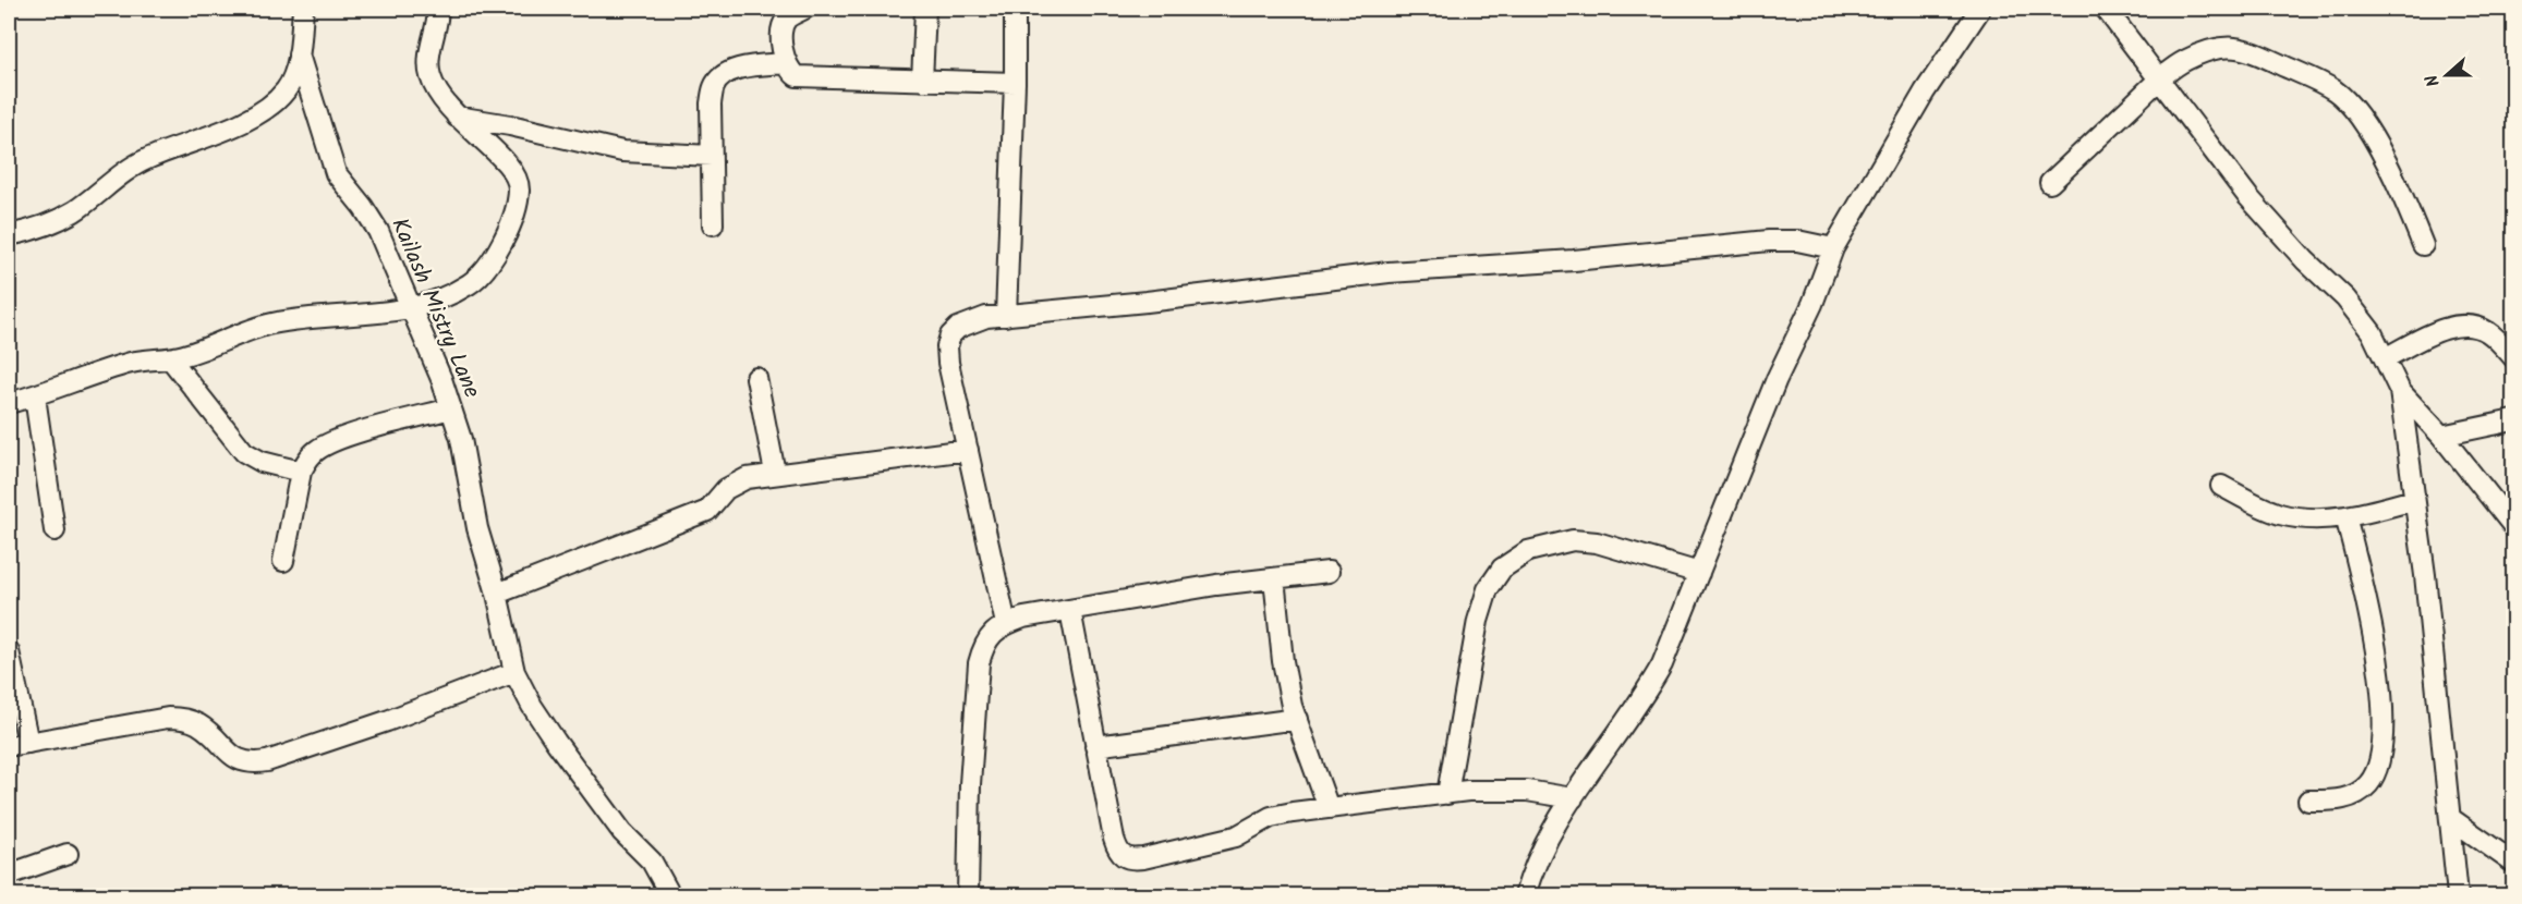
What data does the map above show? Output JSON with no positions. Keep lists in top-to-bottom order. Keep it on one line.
{"streets":{"street":["Kailash Mistry Lane"]},"north":"left"}
